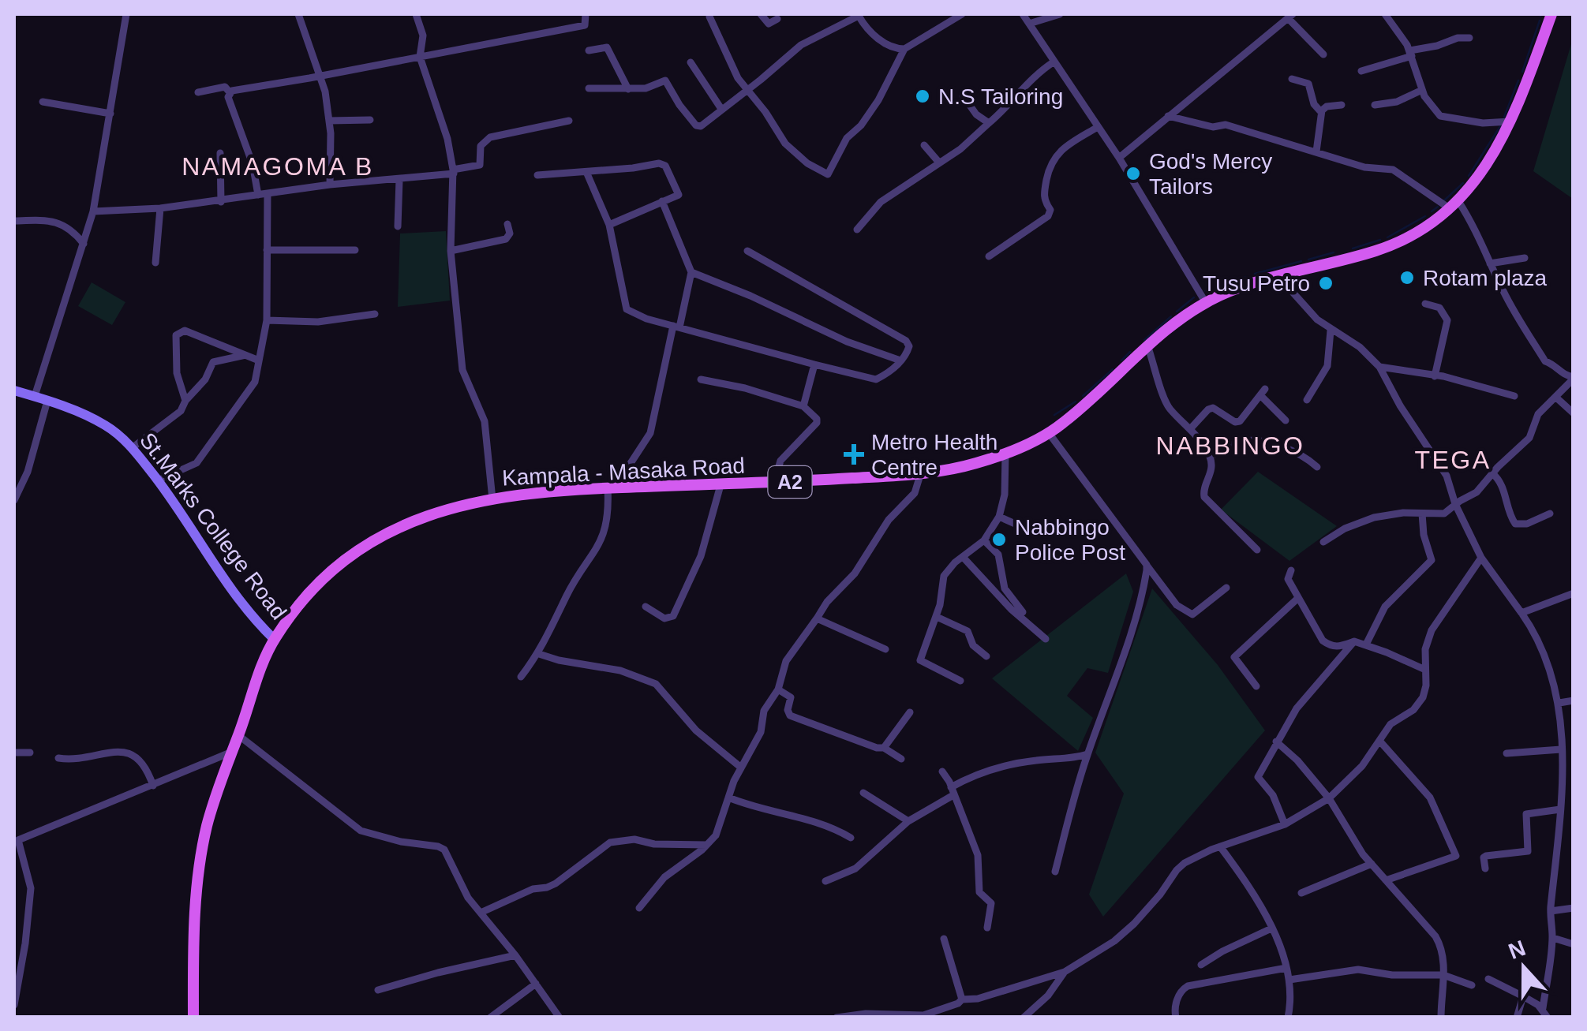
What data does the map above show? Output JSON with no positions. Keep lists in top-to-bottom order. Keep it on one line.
{"streets":{"main road":["Kampala - Masaka Road","A2","St.Marks College Road"]},"crossings":[["Kampala - Masaka Road","St.Marks College Road"]],"districts":["NAMAGOMA B","NABBINGO","TEGA"],"places":{"other":["N.S Tailoring","God's Mercy Tailors","Rotam plaza","Tusu Petro","Nabbingo Police Post"],"health":["Metro Health Centre"]},"north":"top"}
